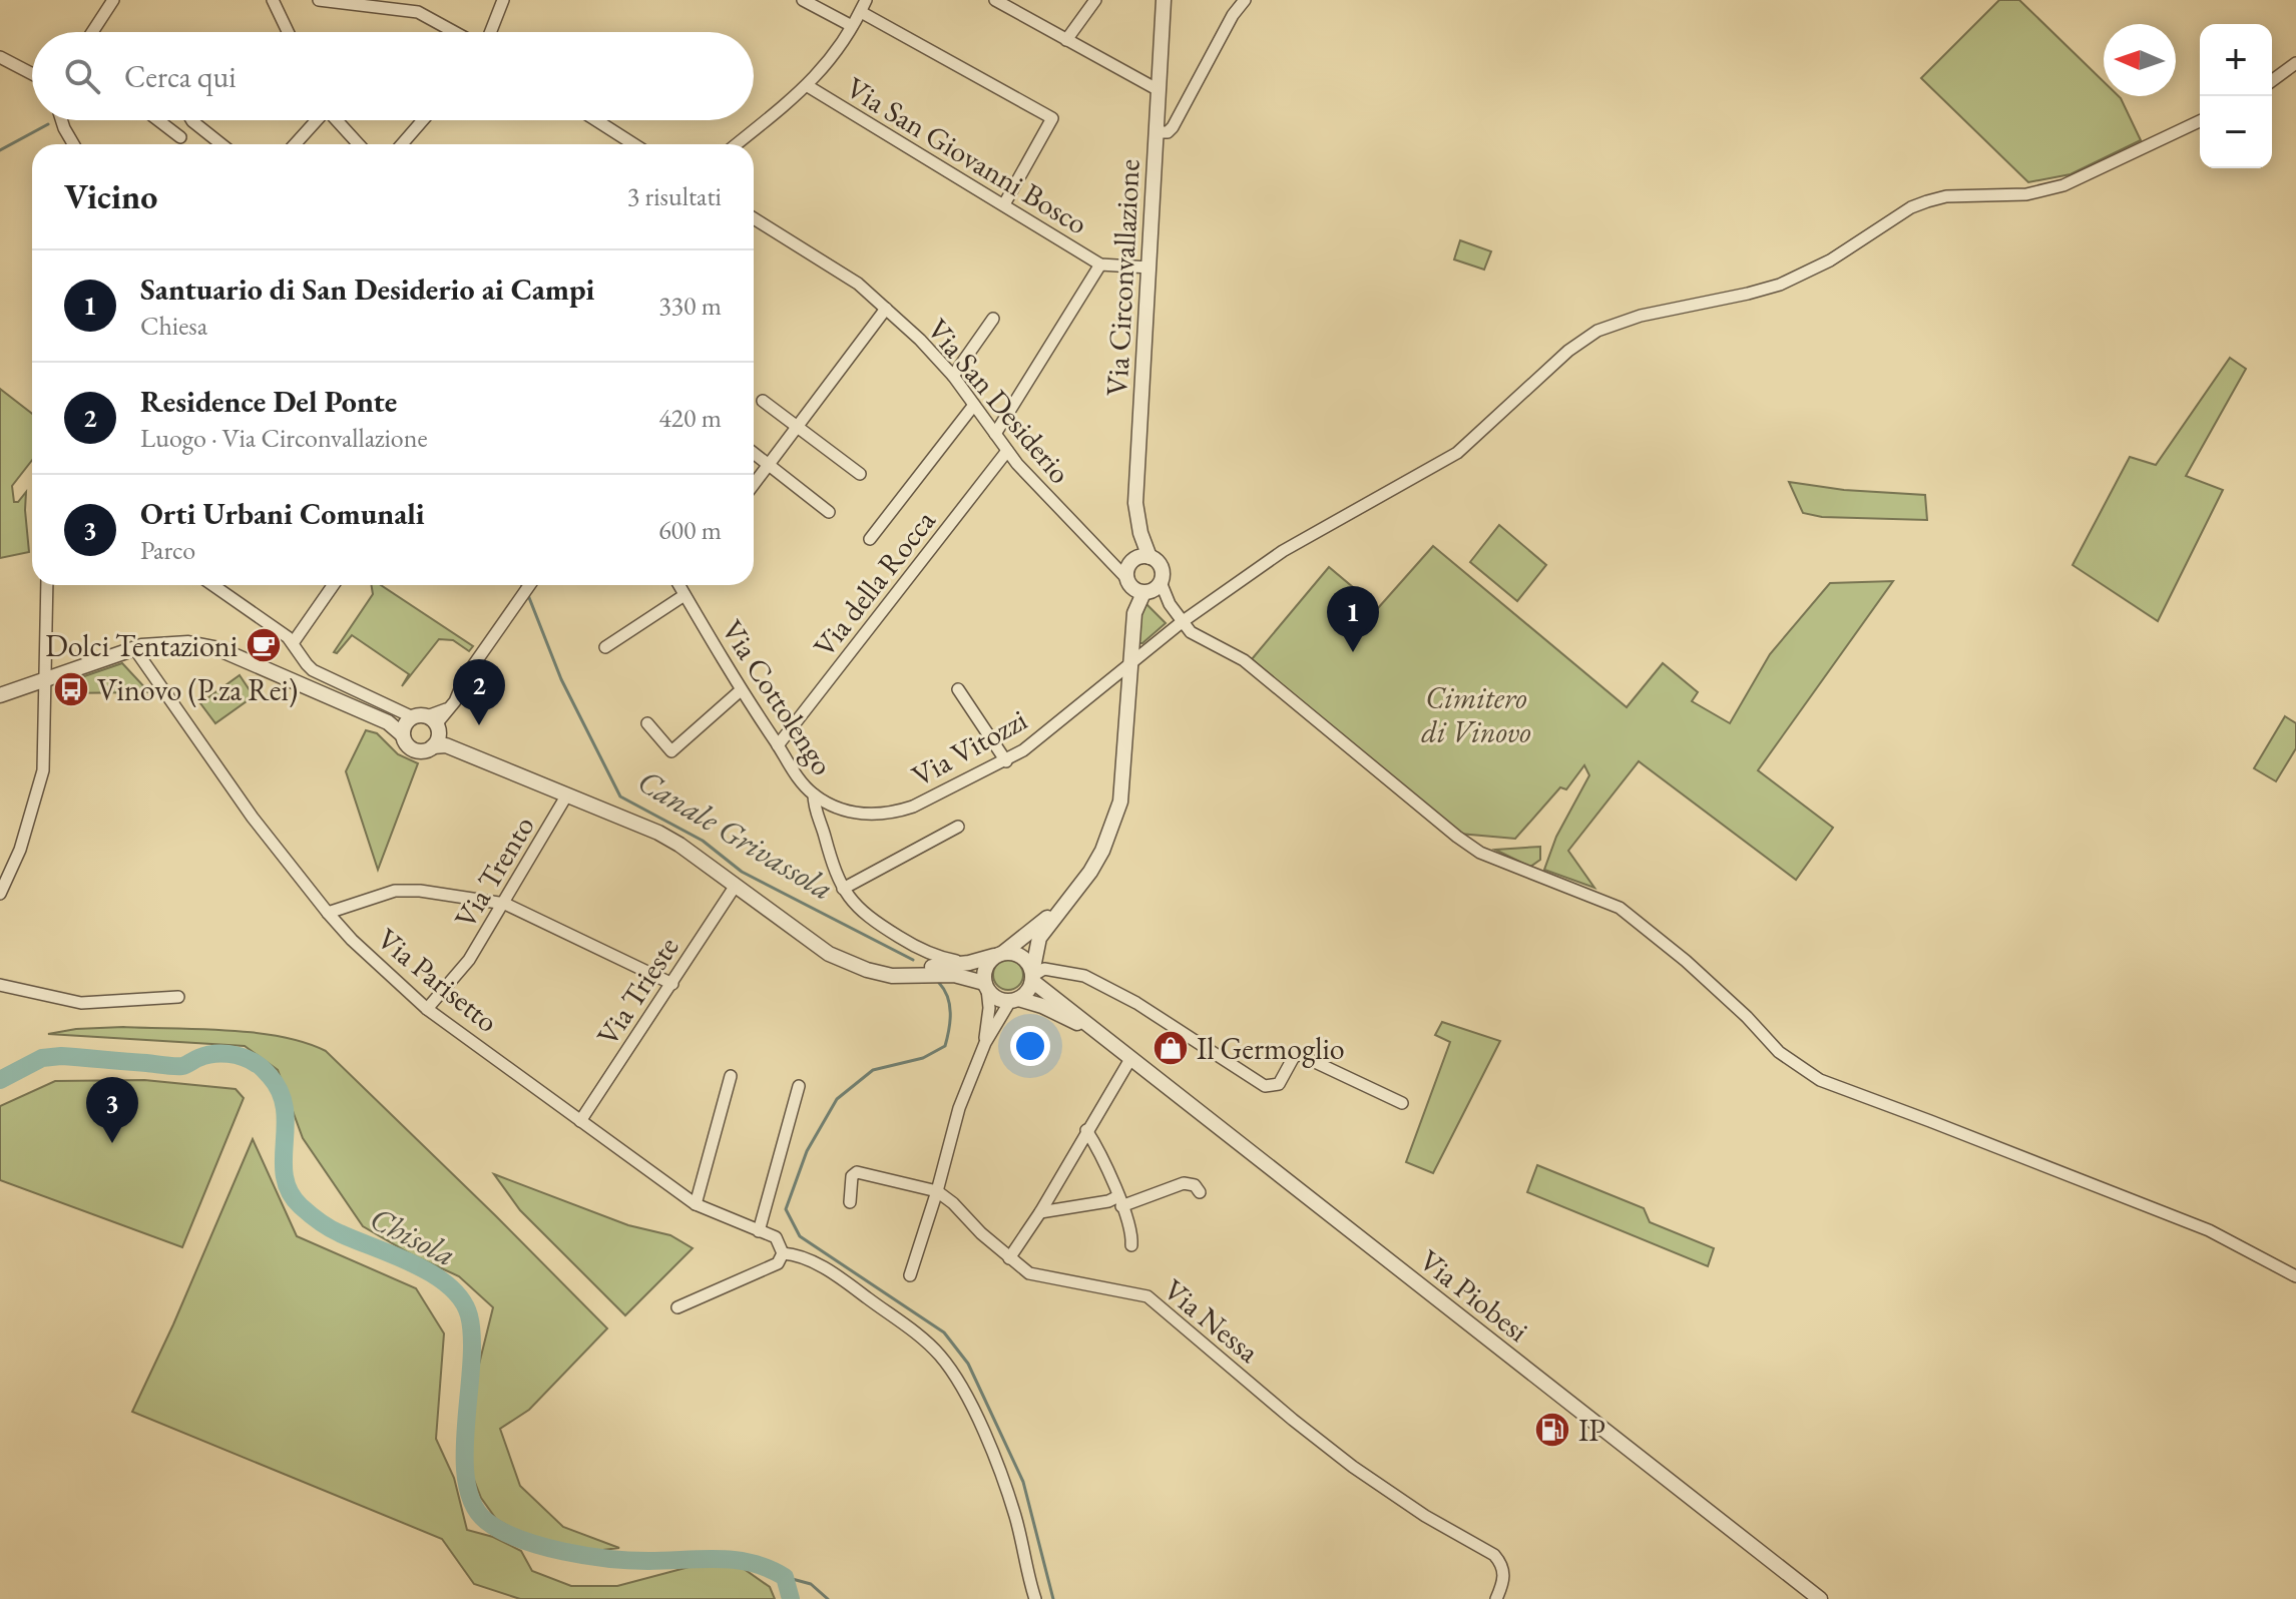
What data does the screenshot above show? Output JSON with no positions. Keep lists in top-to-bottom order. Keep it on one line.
{"streets":{"street":["Via San Giovanni Bosco","Via Circonvallazione","Via San Desiderio","Via della Rocca","Via Cottolengo","Via Vitozzi","Via Trento","Via Parisetto","Via Trieste","Via Piobesi","Via Nessa"]},"crossings":[["Via San Giovanni Bosco","Via Circonvallazione"],["Via Circonvallazione","Via San Desiderio"],["Via San Desiderio","Via della Rocca"],["Via San Desiderio","Via Vitozzi"],["Via della Rocca","Via Cottolengo"],["Via Cottolengo","Via Vitozzi"],["Via Trento","Via Parisetto"],["Via Parisetto","Via Trieste"]],"water":["Canale Grivassola","Chisola"],"parks":["Cimitero di Vinovo"],"places":{"cafe":["Dolci Tentazioni"],"bus stop":["Vinovo (P.za Rei)"],"shop":["Il Germoglio"],"fuel station":["IP"]},"north":"left","page":{"map_buttons":["+","−"],"search":"Cerca qui","heading":["Vicino","3 risultati"],"list":[{"mark":"1","name":"Santuario di San Desiderio ai Campi","note":"Chiesa","value":"330 m"},{"mark":"2","name":"Residence Del Ponte","note":"Luogo · Via Circonvallazione","value":"420 m"},{"mark":"3","name":"Orti Urbani Comunali","note":"Parco","value":"600 m"}],"pins":["1","2","3"]}}
